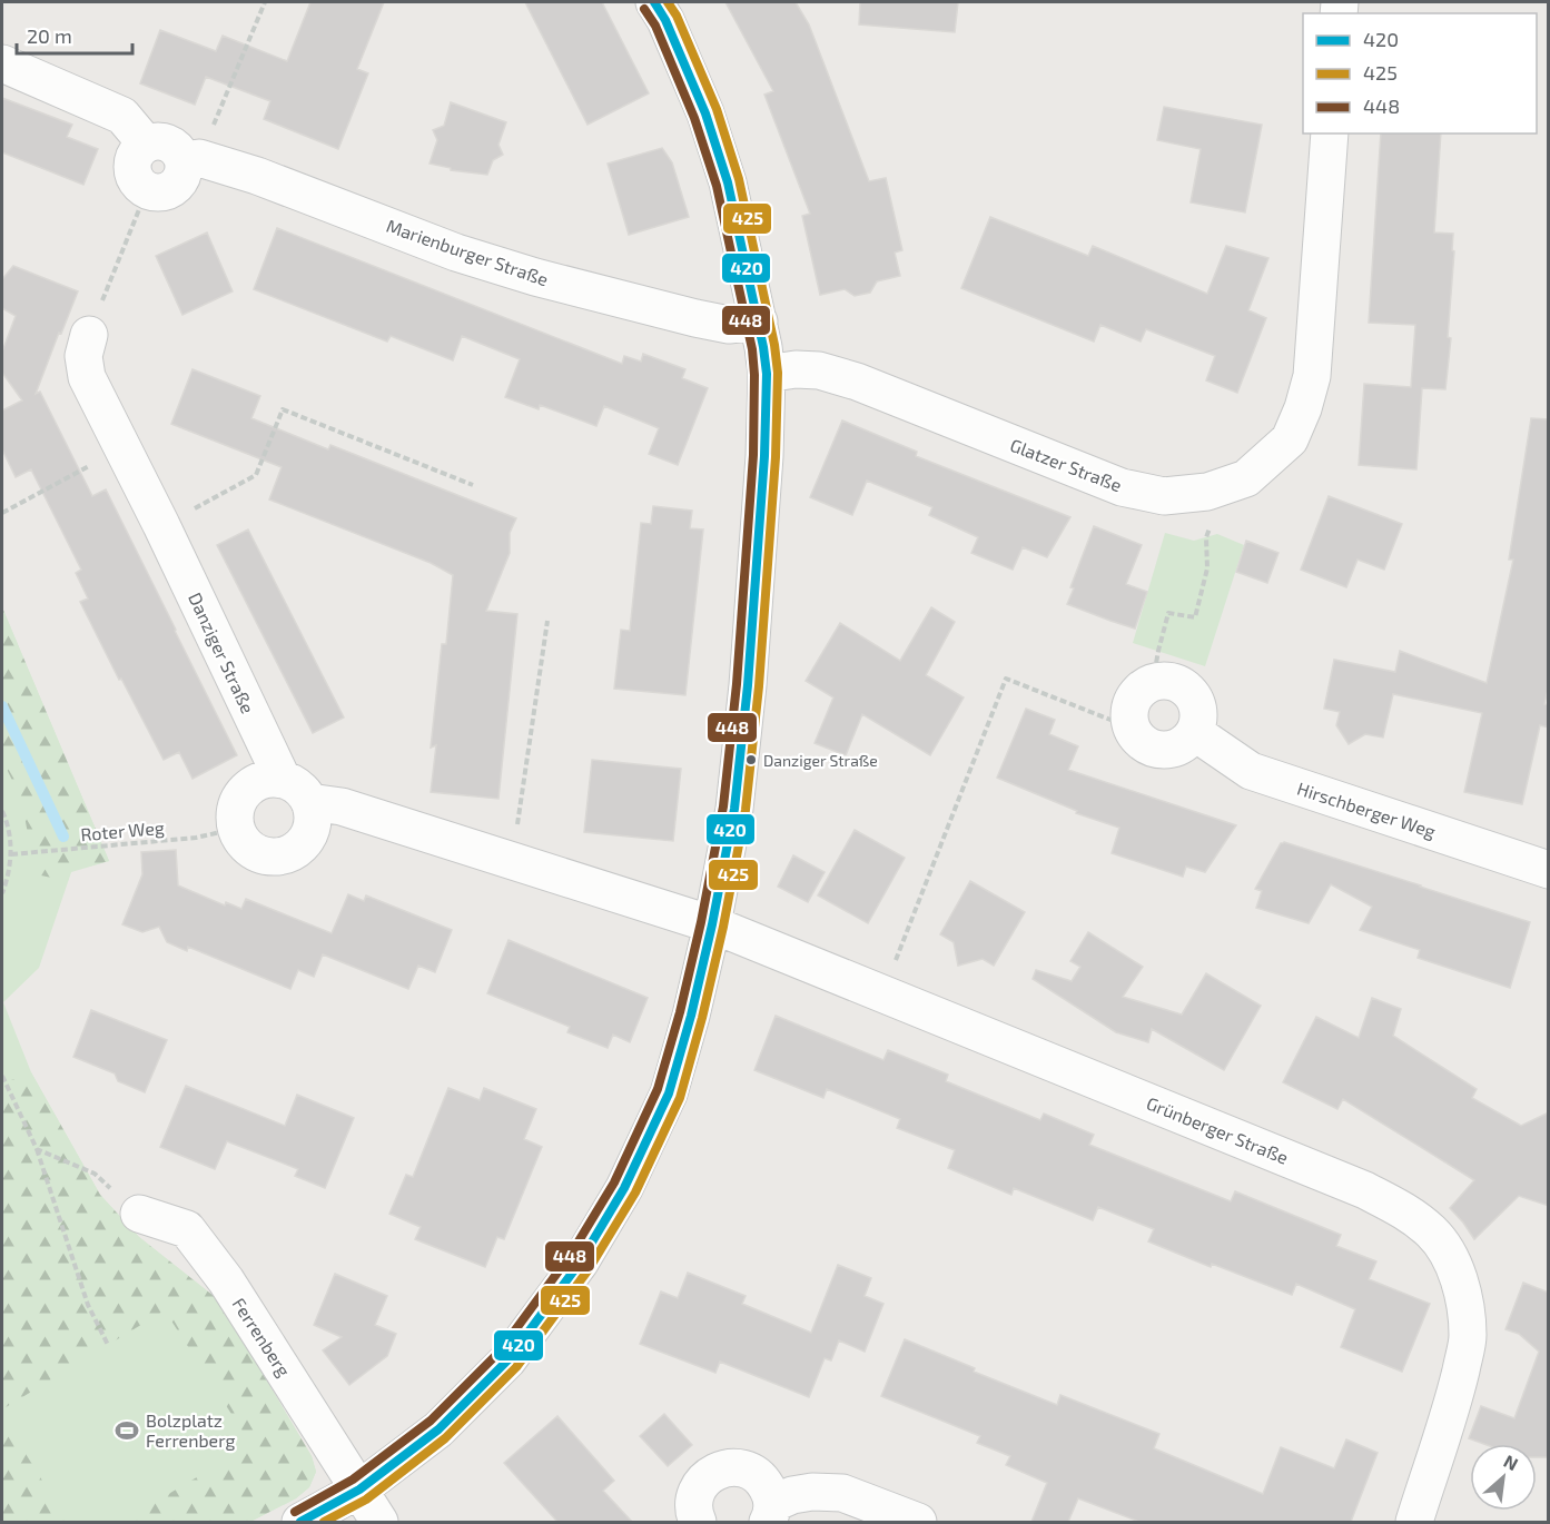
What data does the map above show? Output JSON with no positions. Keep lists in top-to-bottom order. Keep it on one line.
{"streets":{"street":["Marienburger Straße","Glatzer Straße","Danziger Straße","Hirschberger Weg","Grünberger Straße","Ferrenberg"],"path":["Roter Weg"]},"crossings":[["Danziger Straße","Roter Weg"]],"places":{"other":["Danziger Straße"],"sports":["Bolzplatz Ferrenberg"]},"lines":["transit line 420","transit line 425","transit line 448"],"legend":["420","425","448"],"scale_bar":"20 m","north":"top right"}
